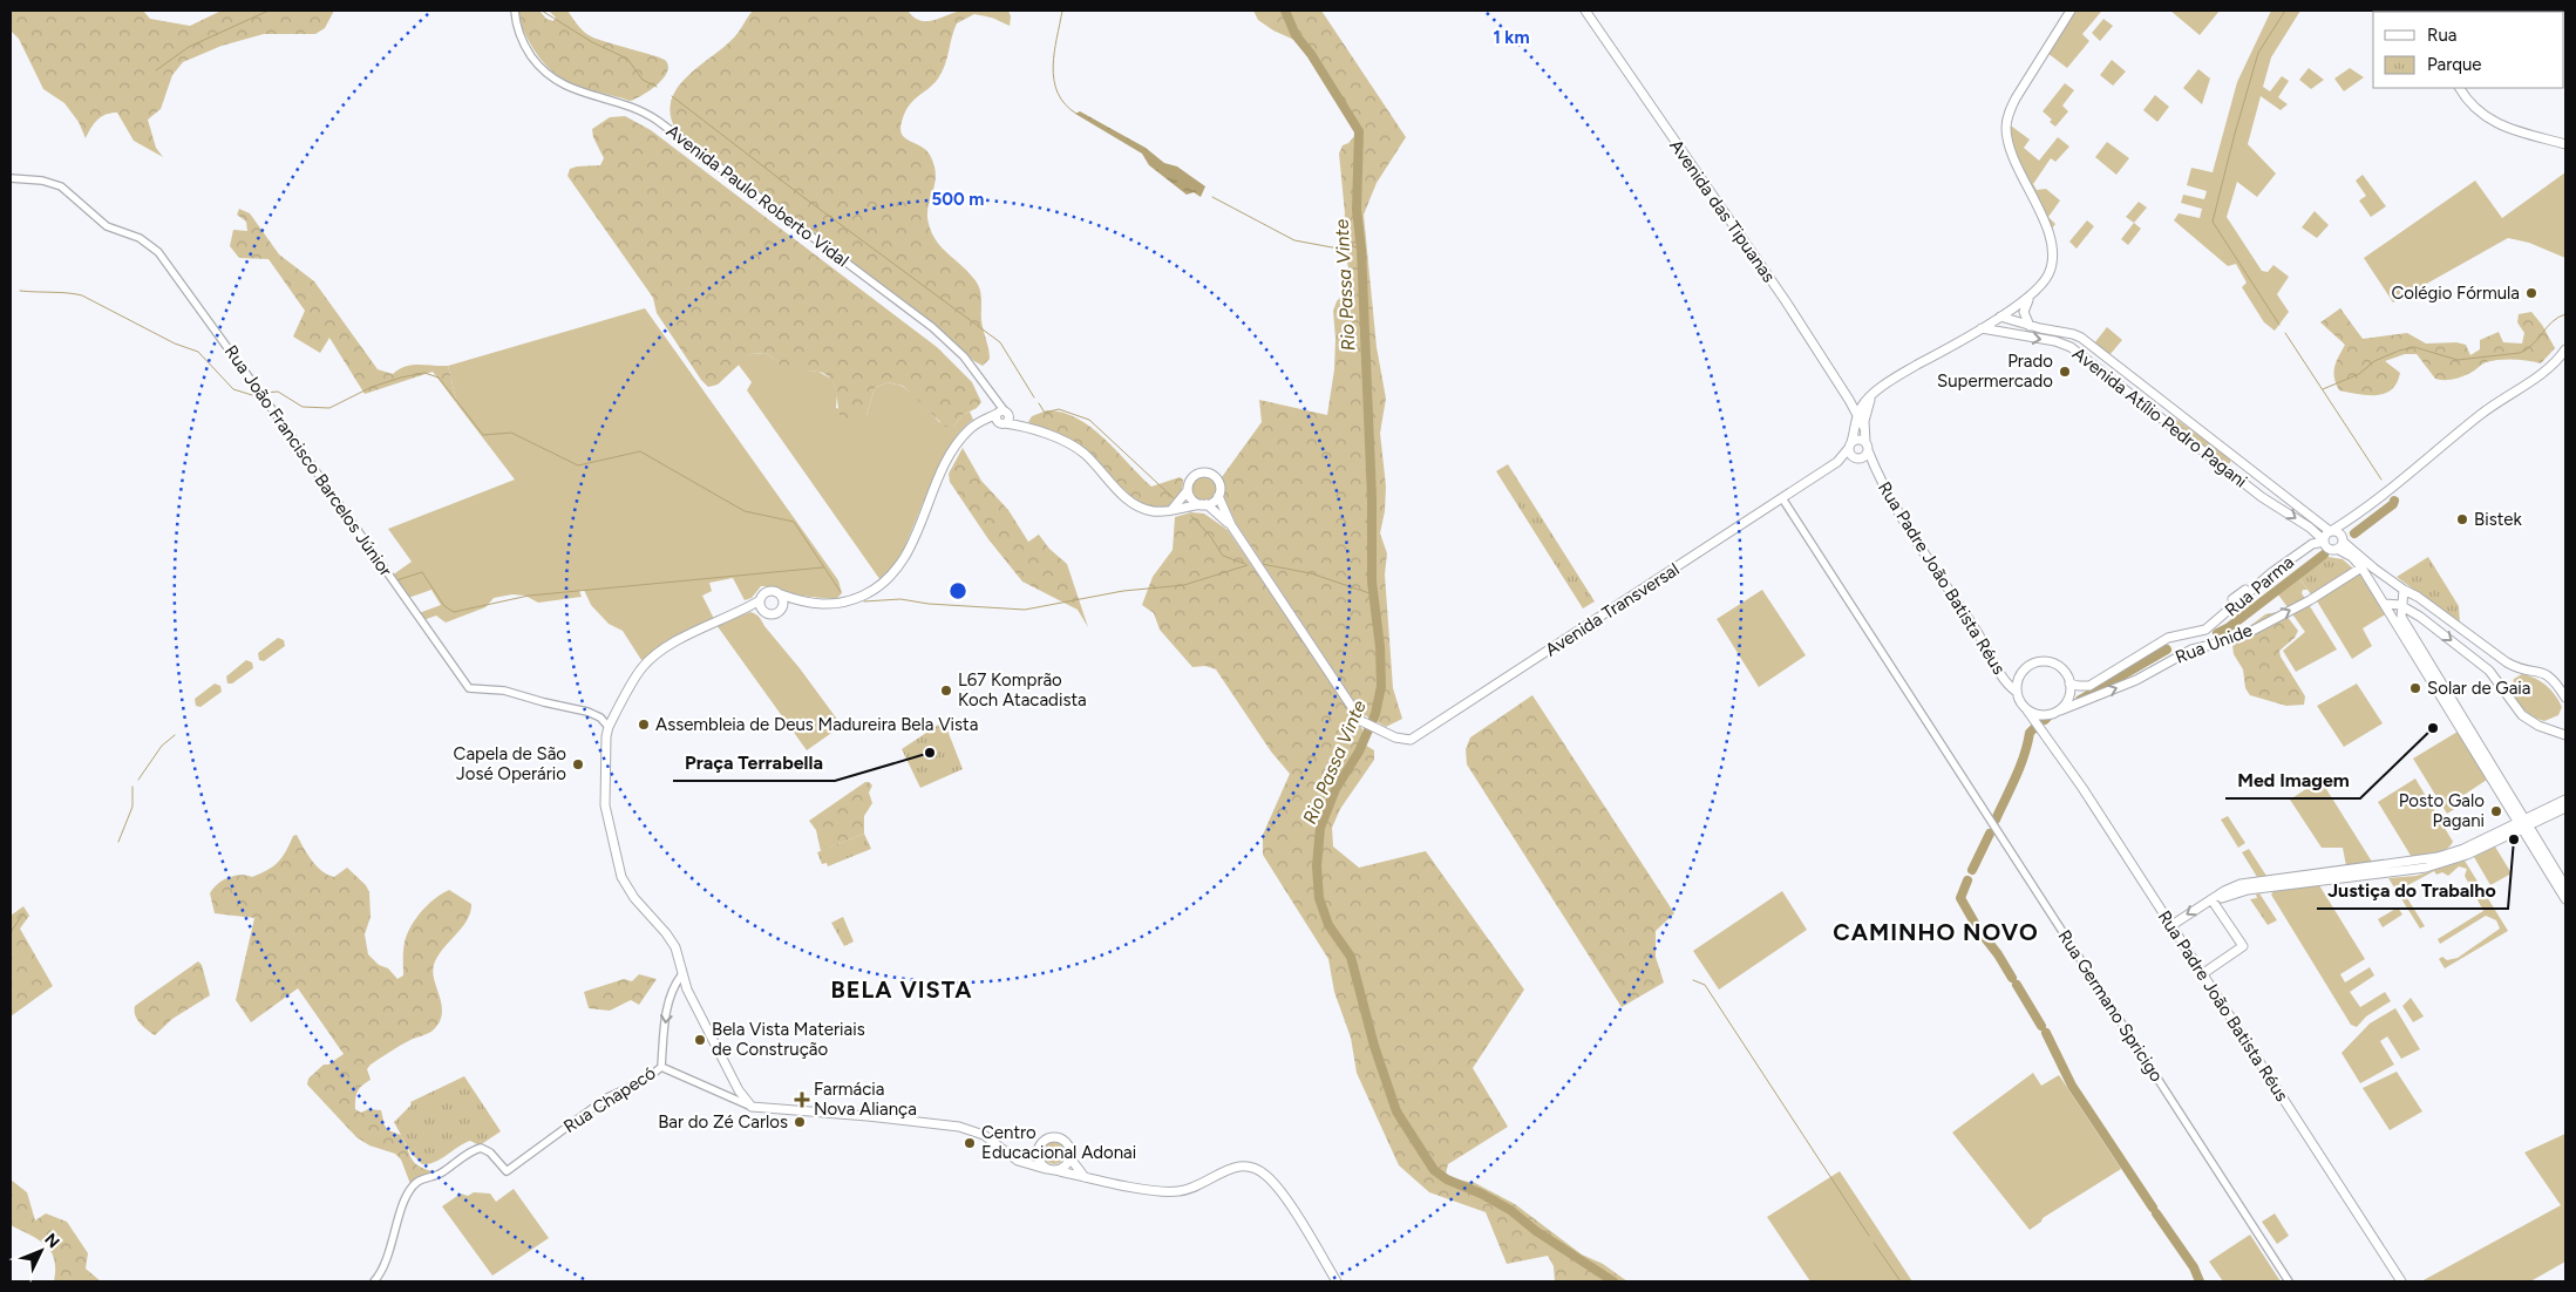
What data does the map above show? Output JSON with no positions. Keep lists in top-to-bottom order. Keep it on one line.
{"streets":{"main road":["Avenida das Tipuanas","Avenida Atílio Pedro Pagani","Rua Padre João Batista Réus","Rua Parma","Avenida Transversal","Rua Unide"],"street":["Avenida Paulo Roberto Vidal","Rua João Francisco Barcelos Júnior","Rua Germano Spricigo","Rua Chapecó"]},"crossings":[["Avenida das Tipuanas","Rua Padre João Batista Réus"],["Avenida Atílio Pedro Pagani","Rua Parma"],["Rua Padre João Batista Réus","Rua Parma"],["Rua Padre João Batista Réus","Avenida Transversal"],["Rua Padre João Batista Réus","Rua Unide"],["Rua Parma","Rua Unide"],["Avenida Transversal","Rua Germano Spricigo"]],"one_way":["Rua Unide"],"districts":["CAMINHO NOVO","BELA VISTA"],"water":["Rio Passa Vinte"],"places":{"other":["Colégio Fórmula","Prado Supermercado","Bistek","Solar de Gaia","L67 Komprão Koch Atacadista","Assembleia de Deus Madureira Bela Vista","Med Imagem","Praça Terrabella","Capela de São José Operário","Posto Galo Pagani","Justiça do Trabalho","Bela Vista Materiais de Construção","Bar do Zé Carlos","Centro Educacional Adonai"],"health":["Farmácia Nova Aliança"]},"legend":["Rua","Parque"],"north":"top right","rings":["1 km","500 m"]}
